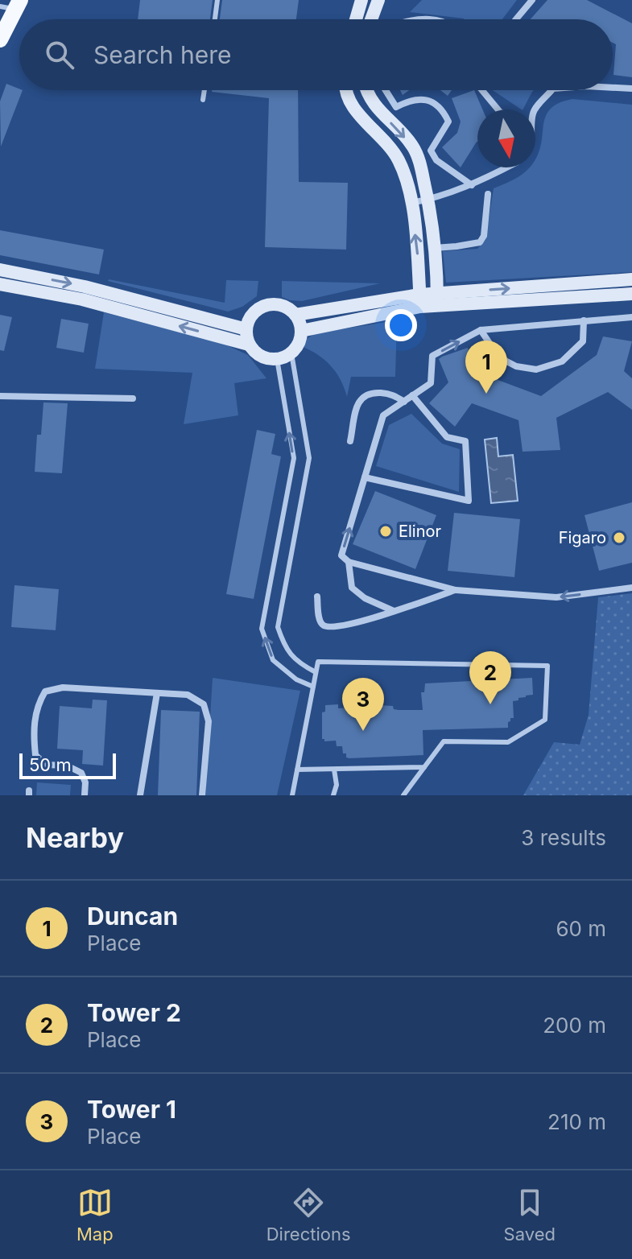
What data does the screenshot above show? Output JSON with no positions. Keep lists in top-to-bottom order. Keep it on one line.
{"places":["Elinor","Figaro"],"scale_bar":"50 m","north":"bottom","page":{"search":"Search here","pins":["1","2","3"],"scale":"50 m","heading":["Nearby","3 results"],"list":[{"mark":"1","name":"Duncan","note":"Place","value":"60 m"},{"mark":"2","name":"Tower 2","note":"Place","value":"200 m"},{"mark":"3","name":"Tower 1","note":"Place","value":"210 m"}],"nav":["Map","Directions","Saved"]}}
